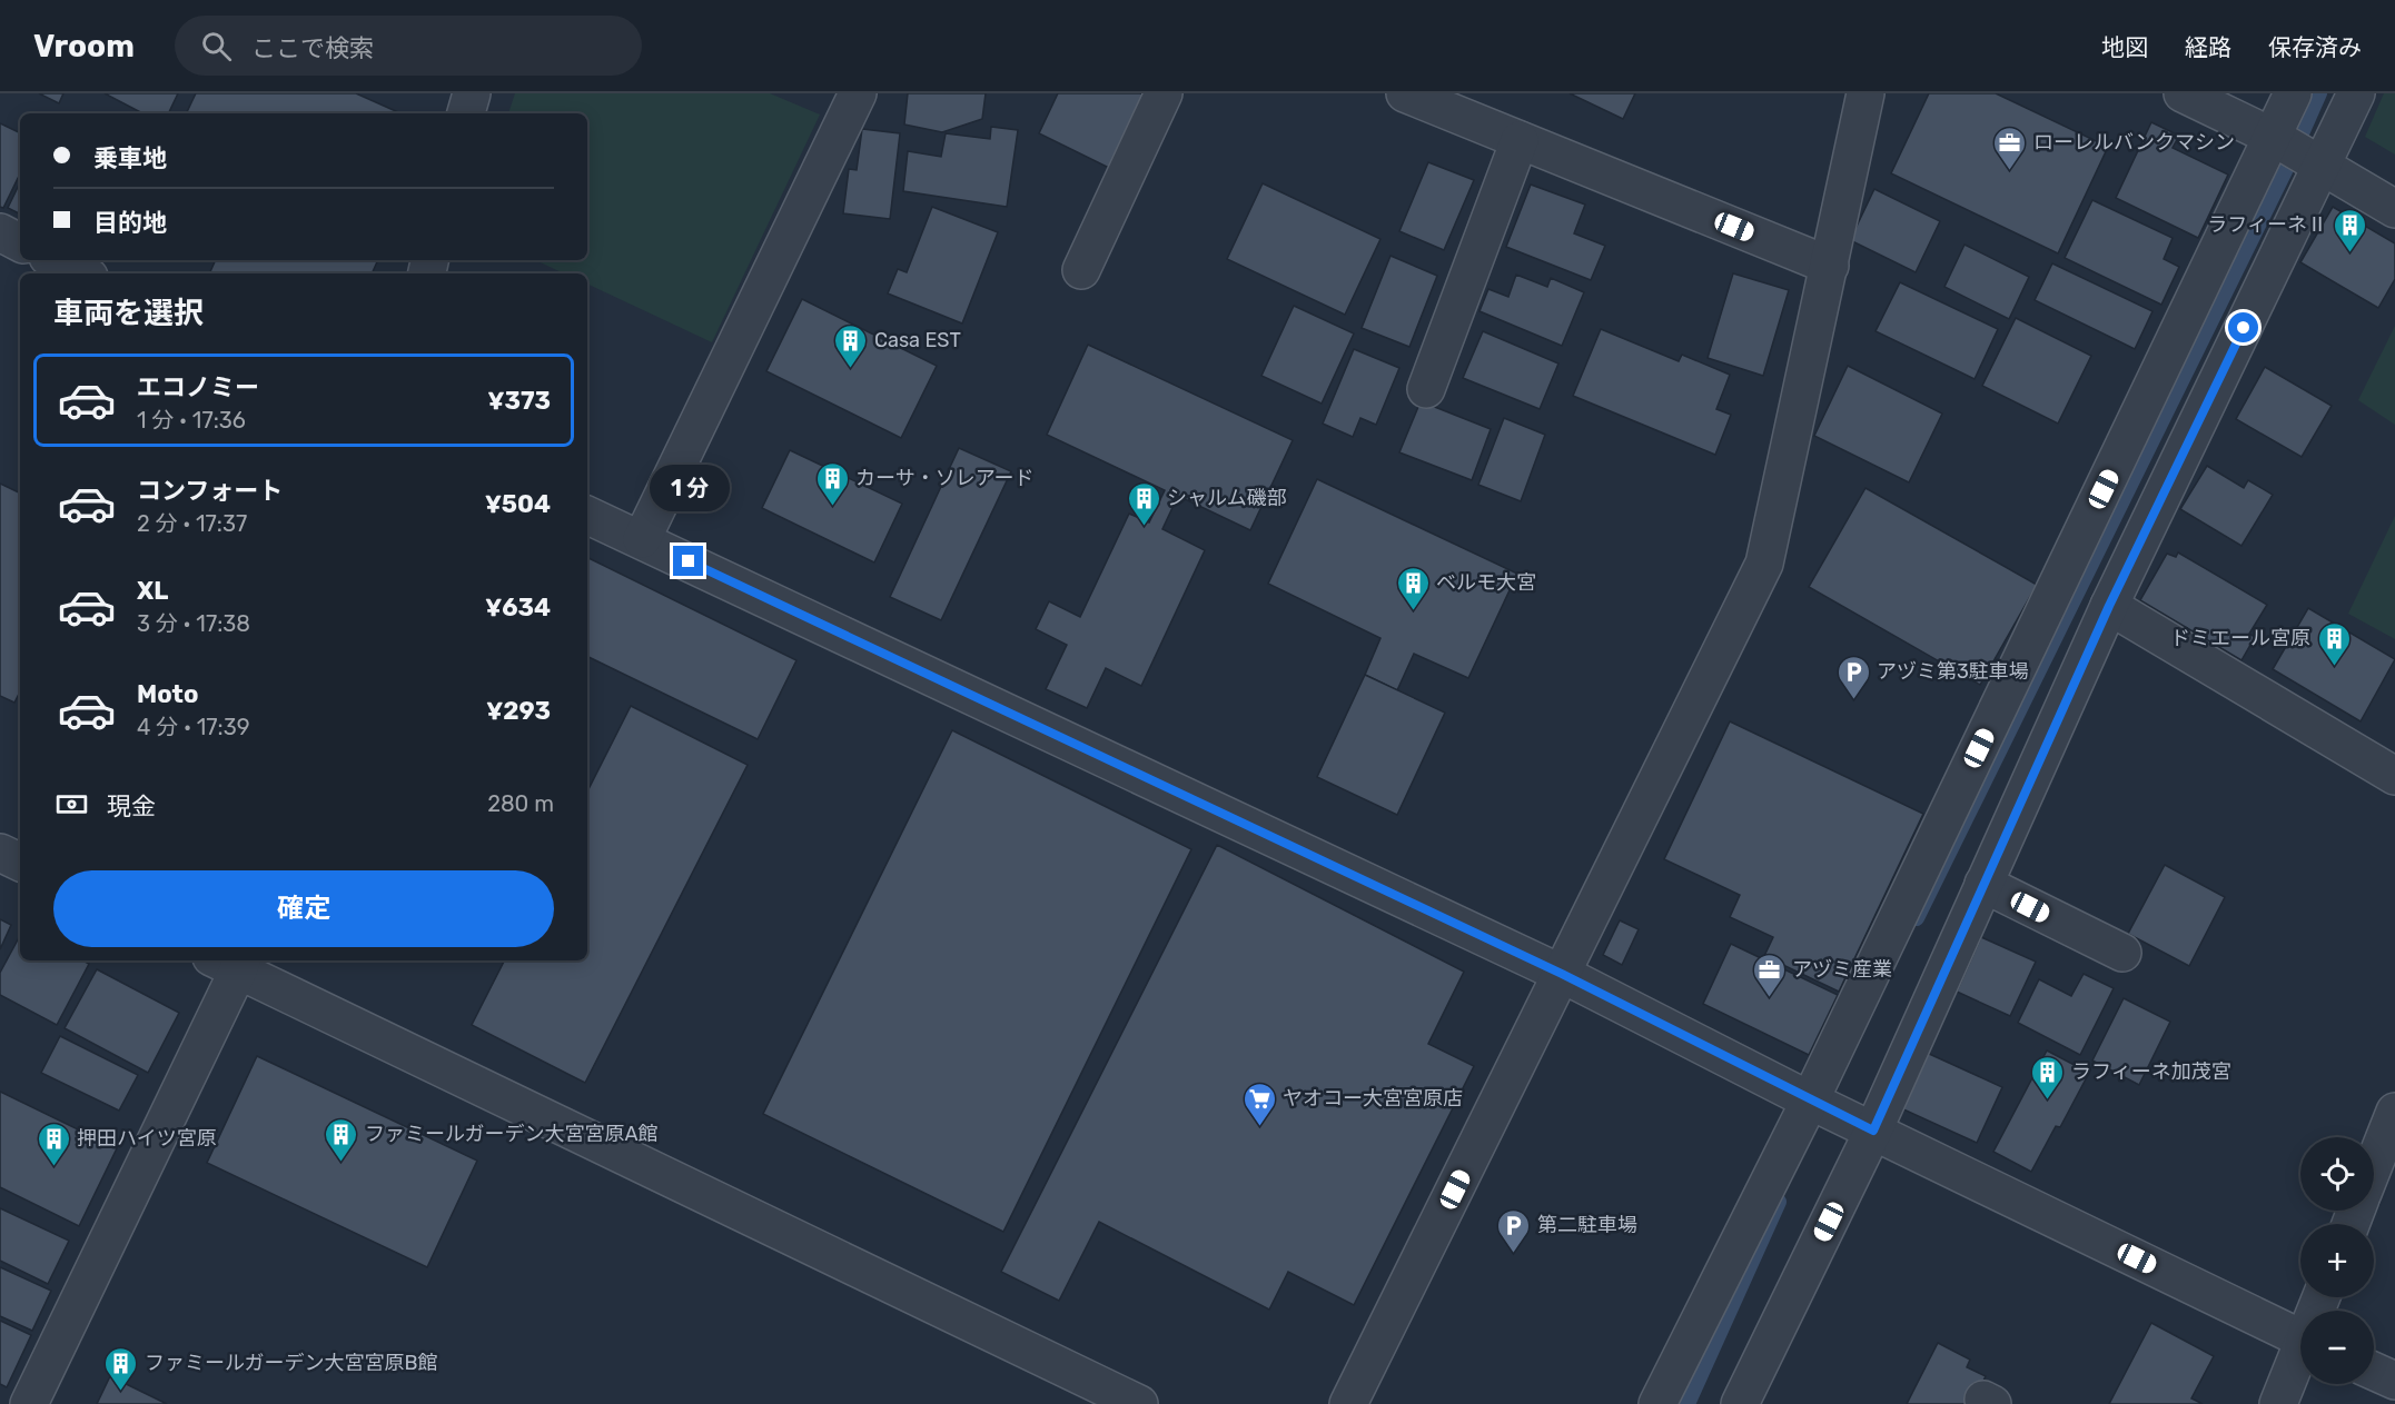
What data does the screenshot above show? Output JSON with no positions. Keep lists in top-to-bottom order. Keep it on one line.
{"places":{"office":["ローレルバンクマシン","アヅミ産業"],"building":["ラフィーネⅡ","Casa EST","カーサ・ソレアード","シャルム磯部","ベルモ大宮","ドミエール宮原","ラフィーネ加茂宮","ファミールガーデン大宮宮原A館","押田ハイツ宮原","ファミールガーデン大宮宮原B館"],"parking":["アヅミ第3駐車場","第二駐車場"],"supermarket":["ヤオコー大宮宮原店"]},"page":{"header":"Vroom","search":"ここで検索","nav":["地図","経路","保存済み"],"banner":["乗車地","目的地"],"heading":"車両を選択","list":[{"name":"エコノミー","note":"1 分 · 17:36","value":"¥373"},{"name":"コンフォート","note":"2 分 · 17:37","value":"¥504"},{"name":"XL","note":"3 分 · 17:38","value":"¥634"},{"name":"Moto","note":"4 分 · 17:39","value":"¥293"}],"bubble":"1 分","pay":["現金","280 m"],"buttons":"確定","map_buttons":["+","−"]}}
